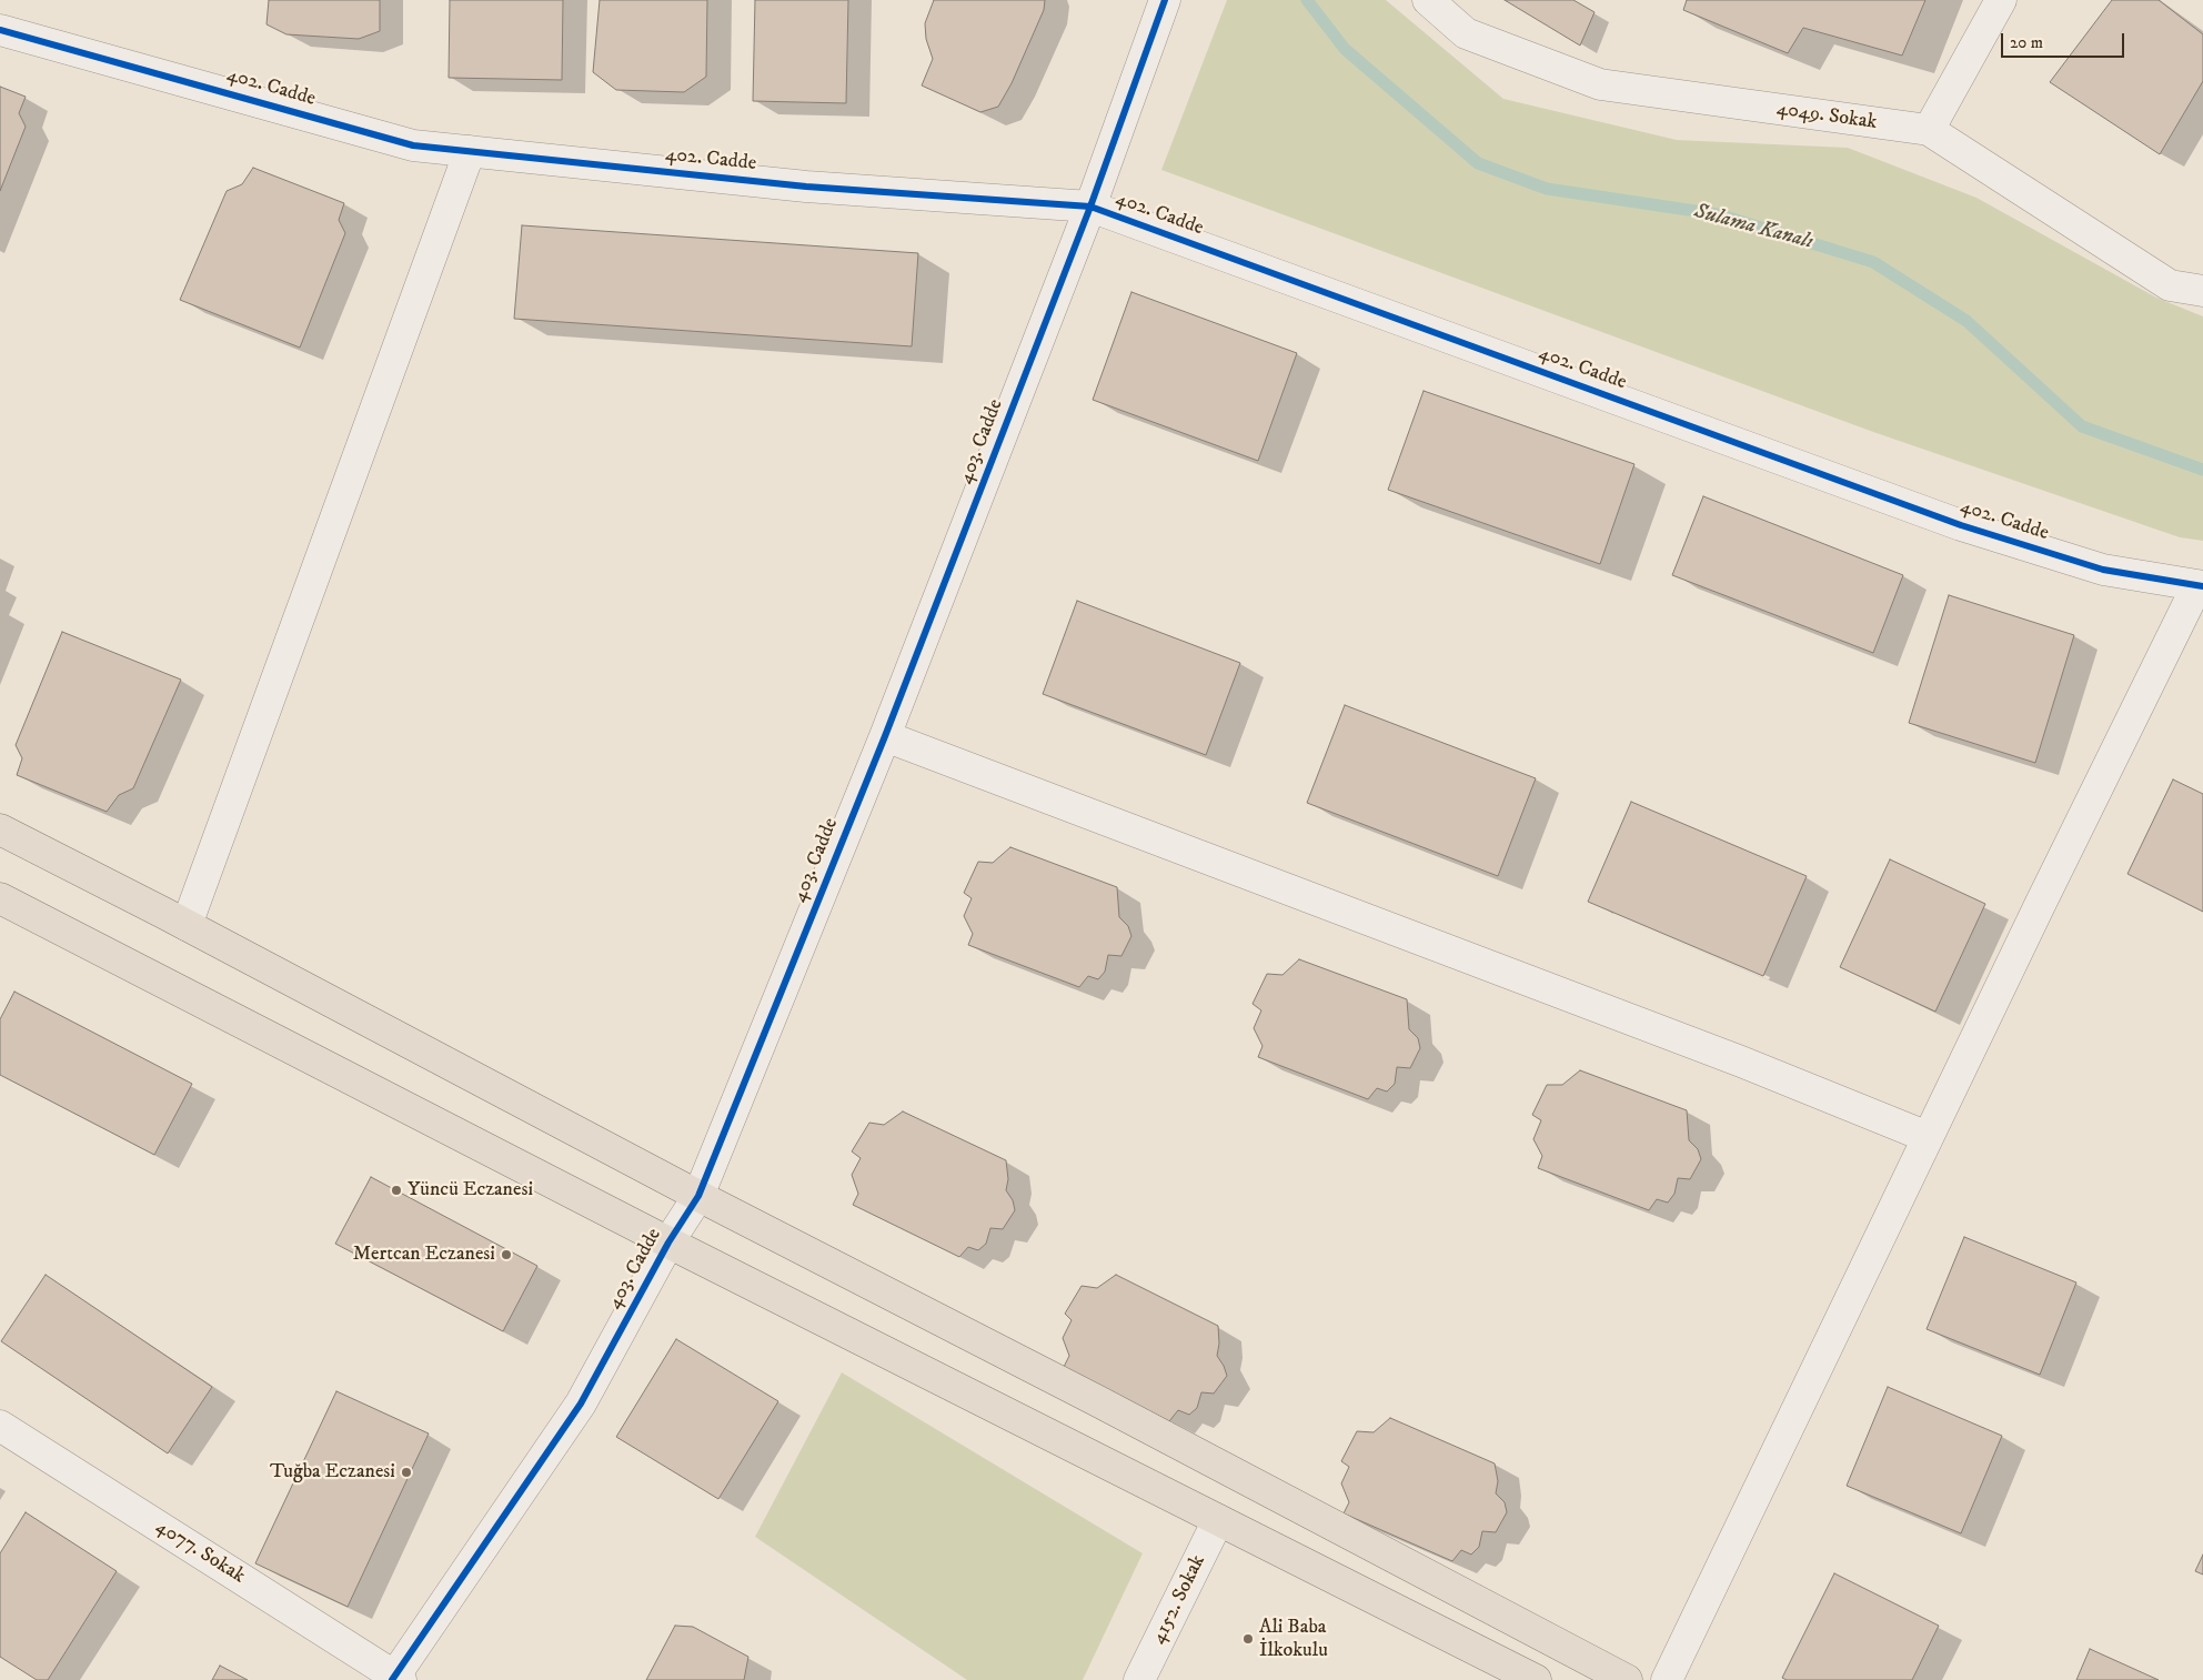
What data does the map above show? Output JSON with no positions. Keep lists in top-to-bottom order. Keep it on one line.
{"streets":{"street":["402. Cadde","4049. Sokak","403. Cadde","4077. Sokak","4152. Sokak"]},"crossings":[["402. Cadde","403. Cadde"],["403. Cadde","4077. Sokak"]],"water":["Sulama Kanalı"],"places":["Yüncü Eczanesi","Mertcan Eczanesi","Tuğba Eczanesi","Ali Baba İlkokulu"],"scale_bar":"20 m"}
